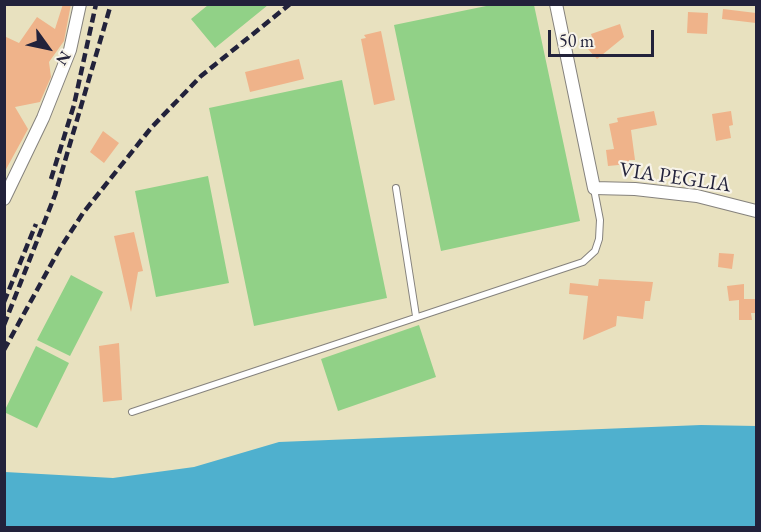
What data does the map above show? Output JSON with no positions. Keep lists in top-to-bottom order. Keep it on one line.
{"streets":{"street":["VIA PEGLIA"]},"scale_bar":"50 m","north":"bottom right"}
